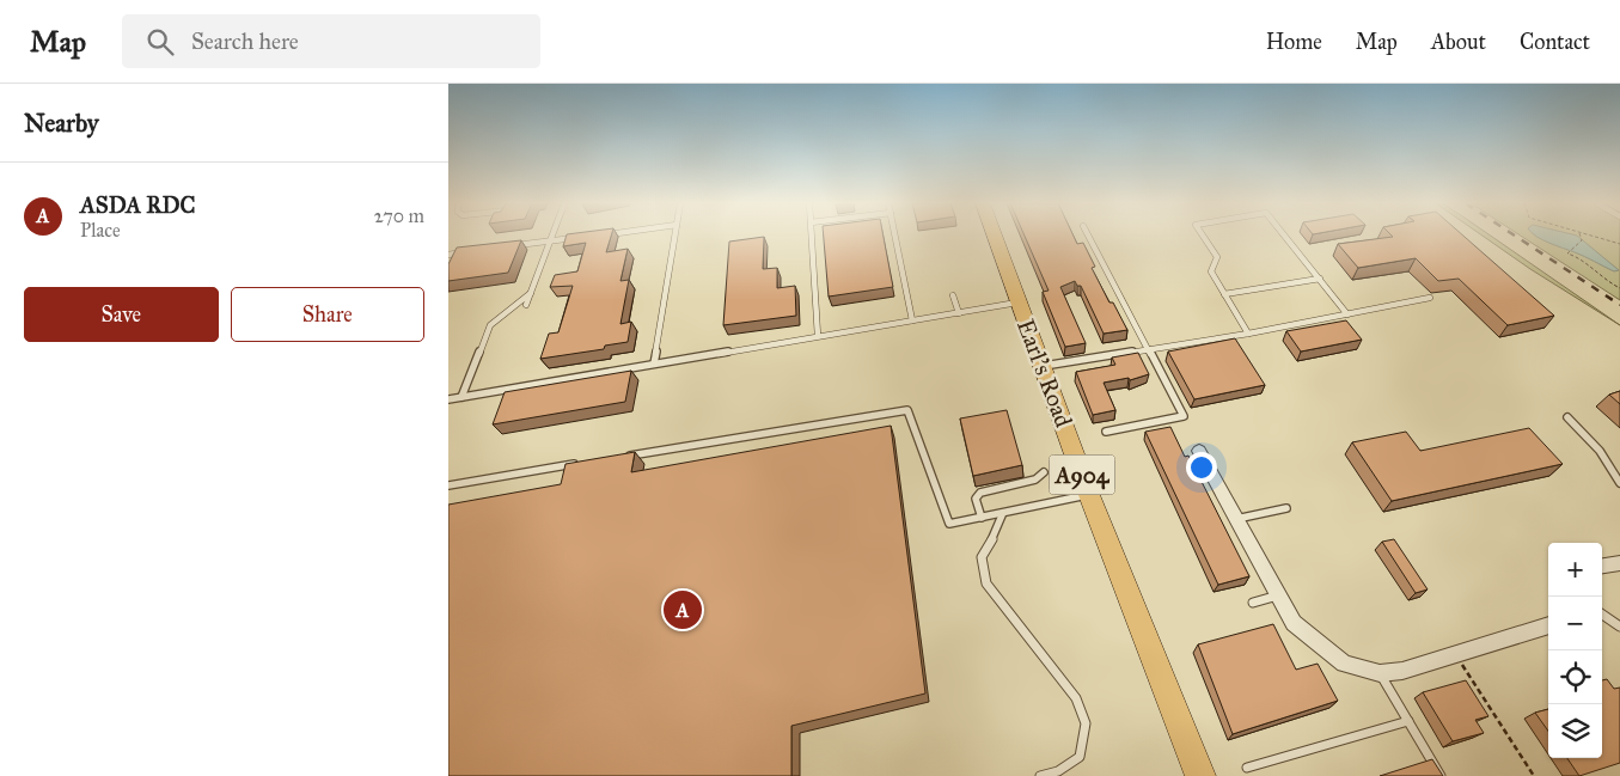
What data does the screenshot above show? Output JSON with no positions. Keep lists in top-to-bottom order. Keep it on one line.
{"streets":{"main road":["Earl's Road","A904"]},"page":{"header":"Map","search":"Search here","nav":["Home","Map","About","Contact"],"heading":"Nearby","list":[{"mark":"A","name":"ASDA RDC","note":"Place","value":"270 m"}],"buttons":["Save","Share"],"map_buttons":["+","−"],"pins":"A"}}
